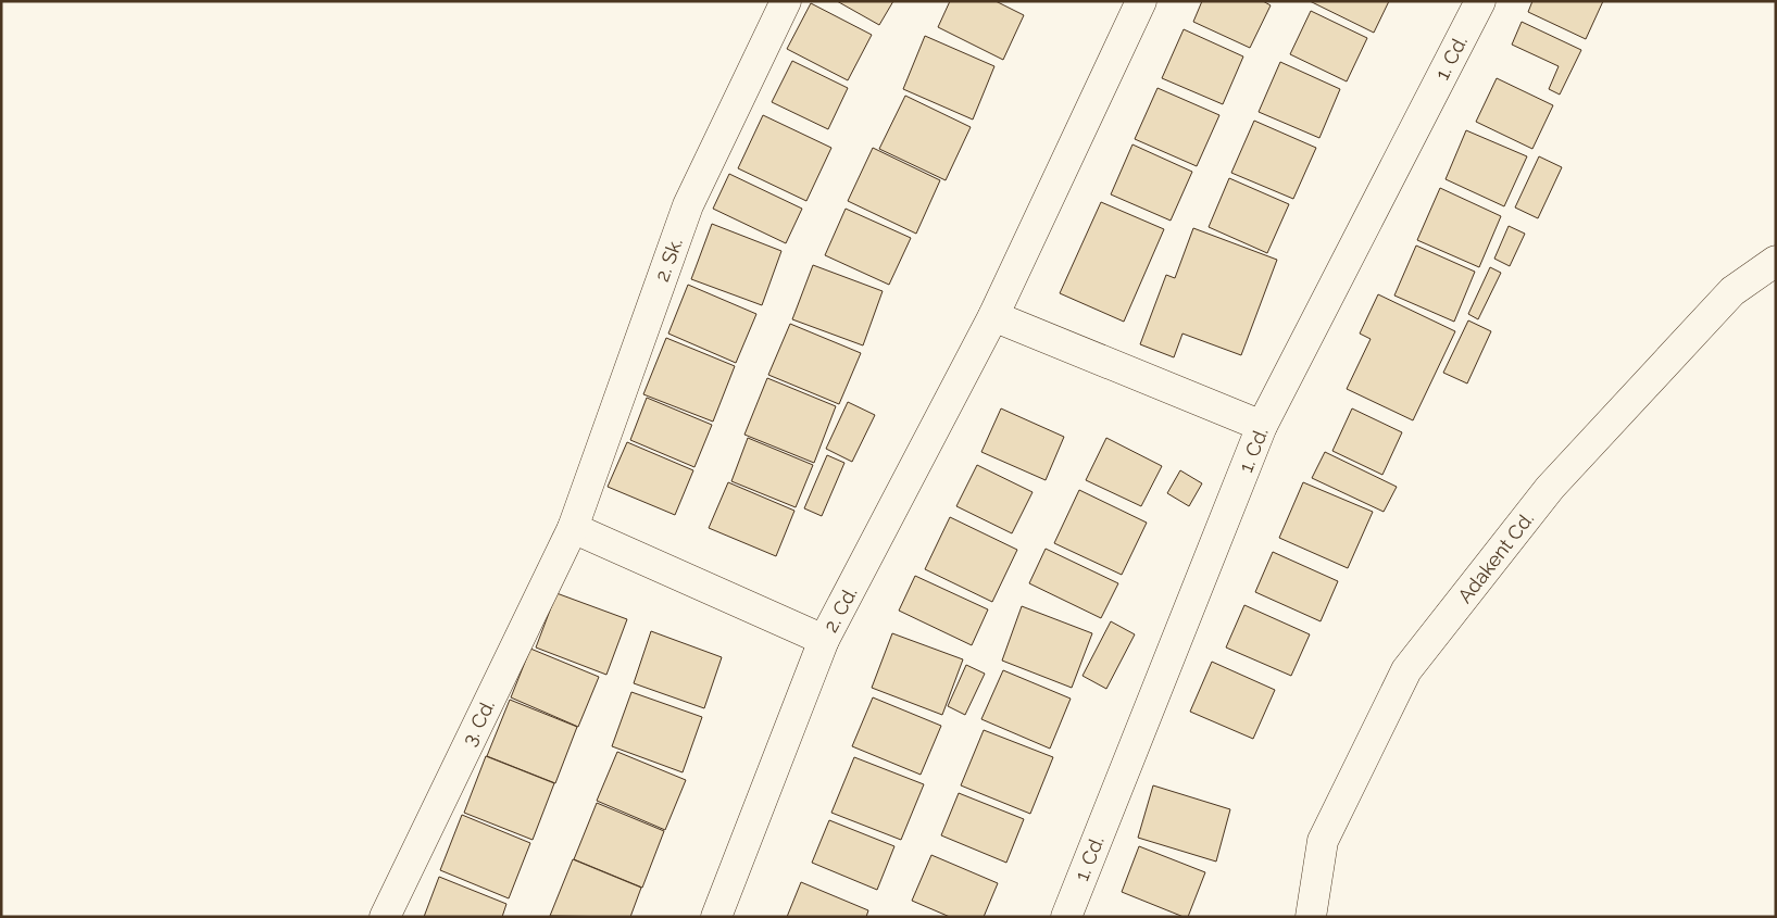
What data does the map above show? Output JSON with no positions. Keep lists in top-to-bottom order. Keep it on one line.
{"streets":{"street":["1. Cd.","2. Sk.","Adakent Cd.","2. Cd.","3. Cd."]},"crossings":[["2. Sk.","3. Cd."]]}
